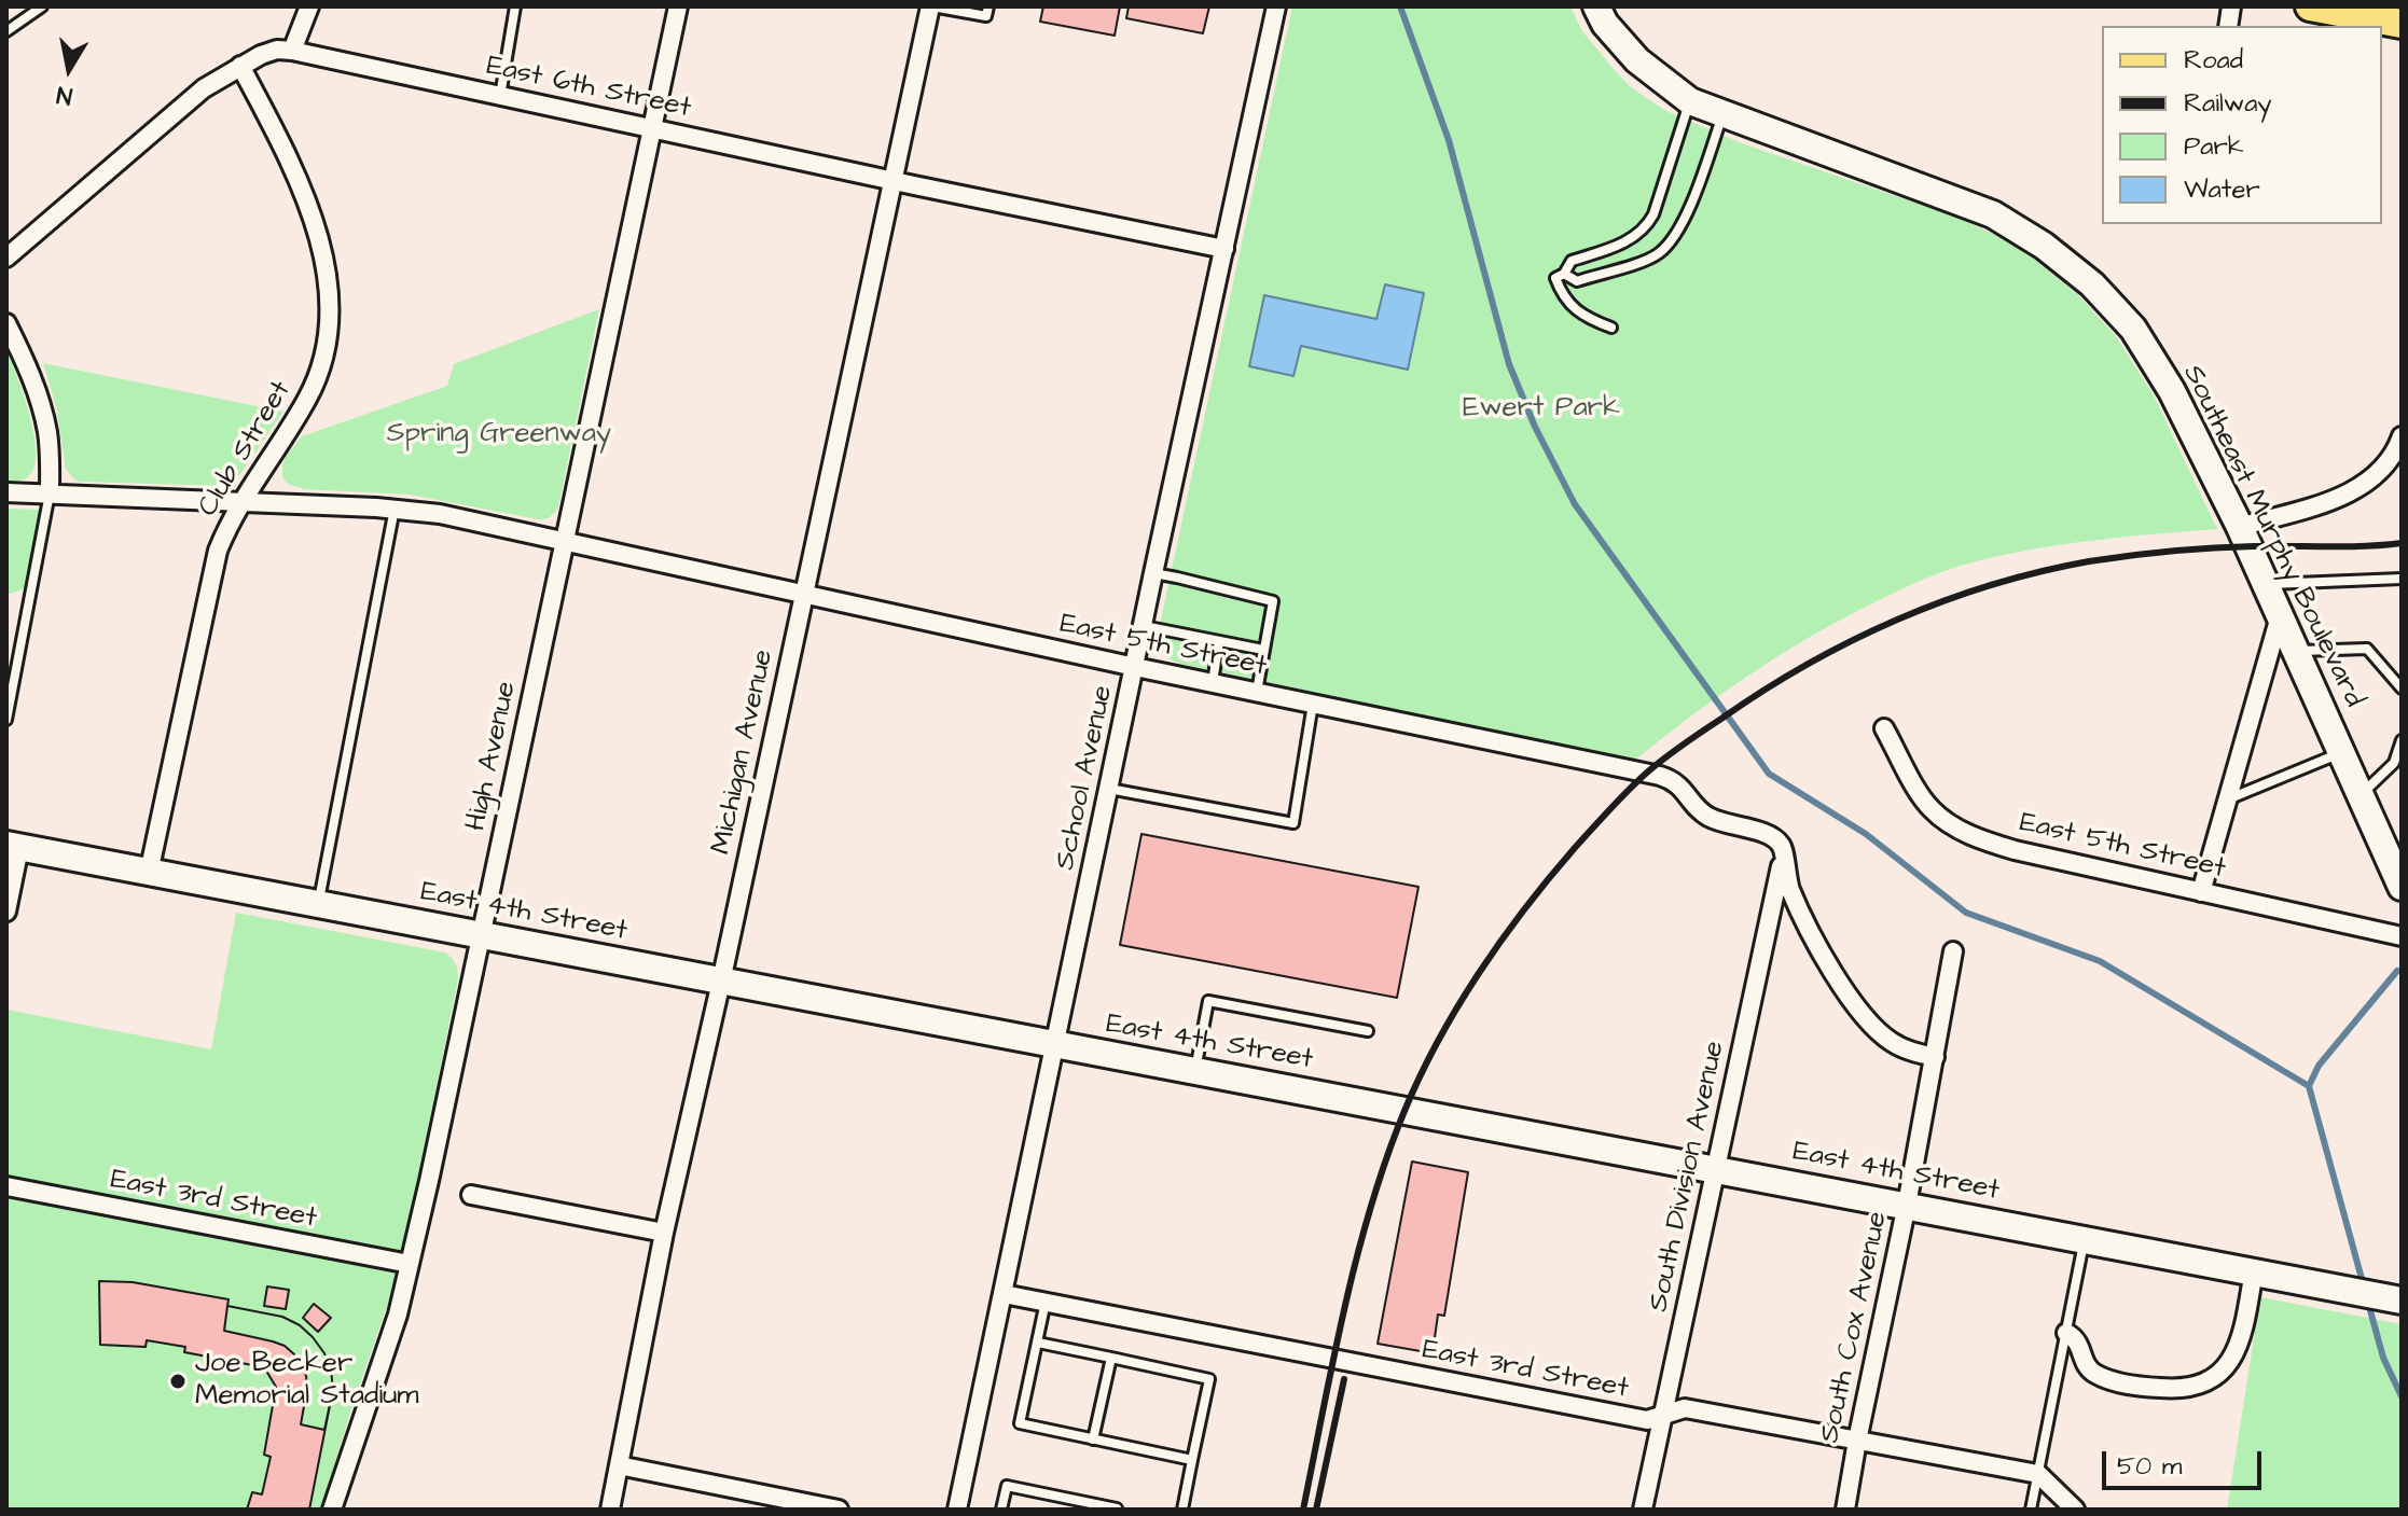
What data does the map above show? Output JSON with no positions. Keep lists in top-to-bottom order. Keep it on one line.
{"streets":{"street":["East 6th Street","Club Street","Southeast Murphy Boulevard","East 5th Street","Michigan Avenue","High Avenue","School Avenue","East 4th Street","South Division Avenue","East 3rd Street","South Cox Avenue"]},"crossings":[["East 6th Street","Club Street"],["East 6th Street","Michigan Avenue"],["East 6th Street","High Avenue"],["East 6th Street","School Avenue"],["Club Street","East 5th Street"],["Club Street","East 4th Street"],["East 5th Street","Michigan Avenue"],["East 5th Street","High Avenue"],["East 5th Street","School Avenue"],["East 5th Street","South Division Avenue"],["Michigan Avenue","East 4th Street"],["High Avenue","East 4th Street"],["High Avenue","East 3rd Street"],["School Avenue","East 4th Street"],["School Avenue","East 3rd Street"],["East 4th Street","South Division Avenue"],["East 4th Street","South Cox Avenue"],["South Division Avenue","East 3rd Street"],["East 3rd Street","South Cox Avenue"]],"parks":["Ewert Park","Spring Greenway"],"places":["Joe Becker Memorial Stadium"],"legend":["Road","Railway","Park","Water"],"scale_bar":"50 m","north":"bottom"}
